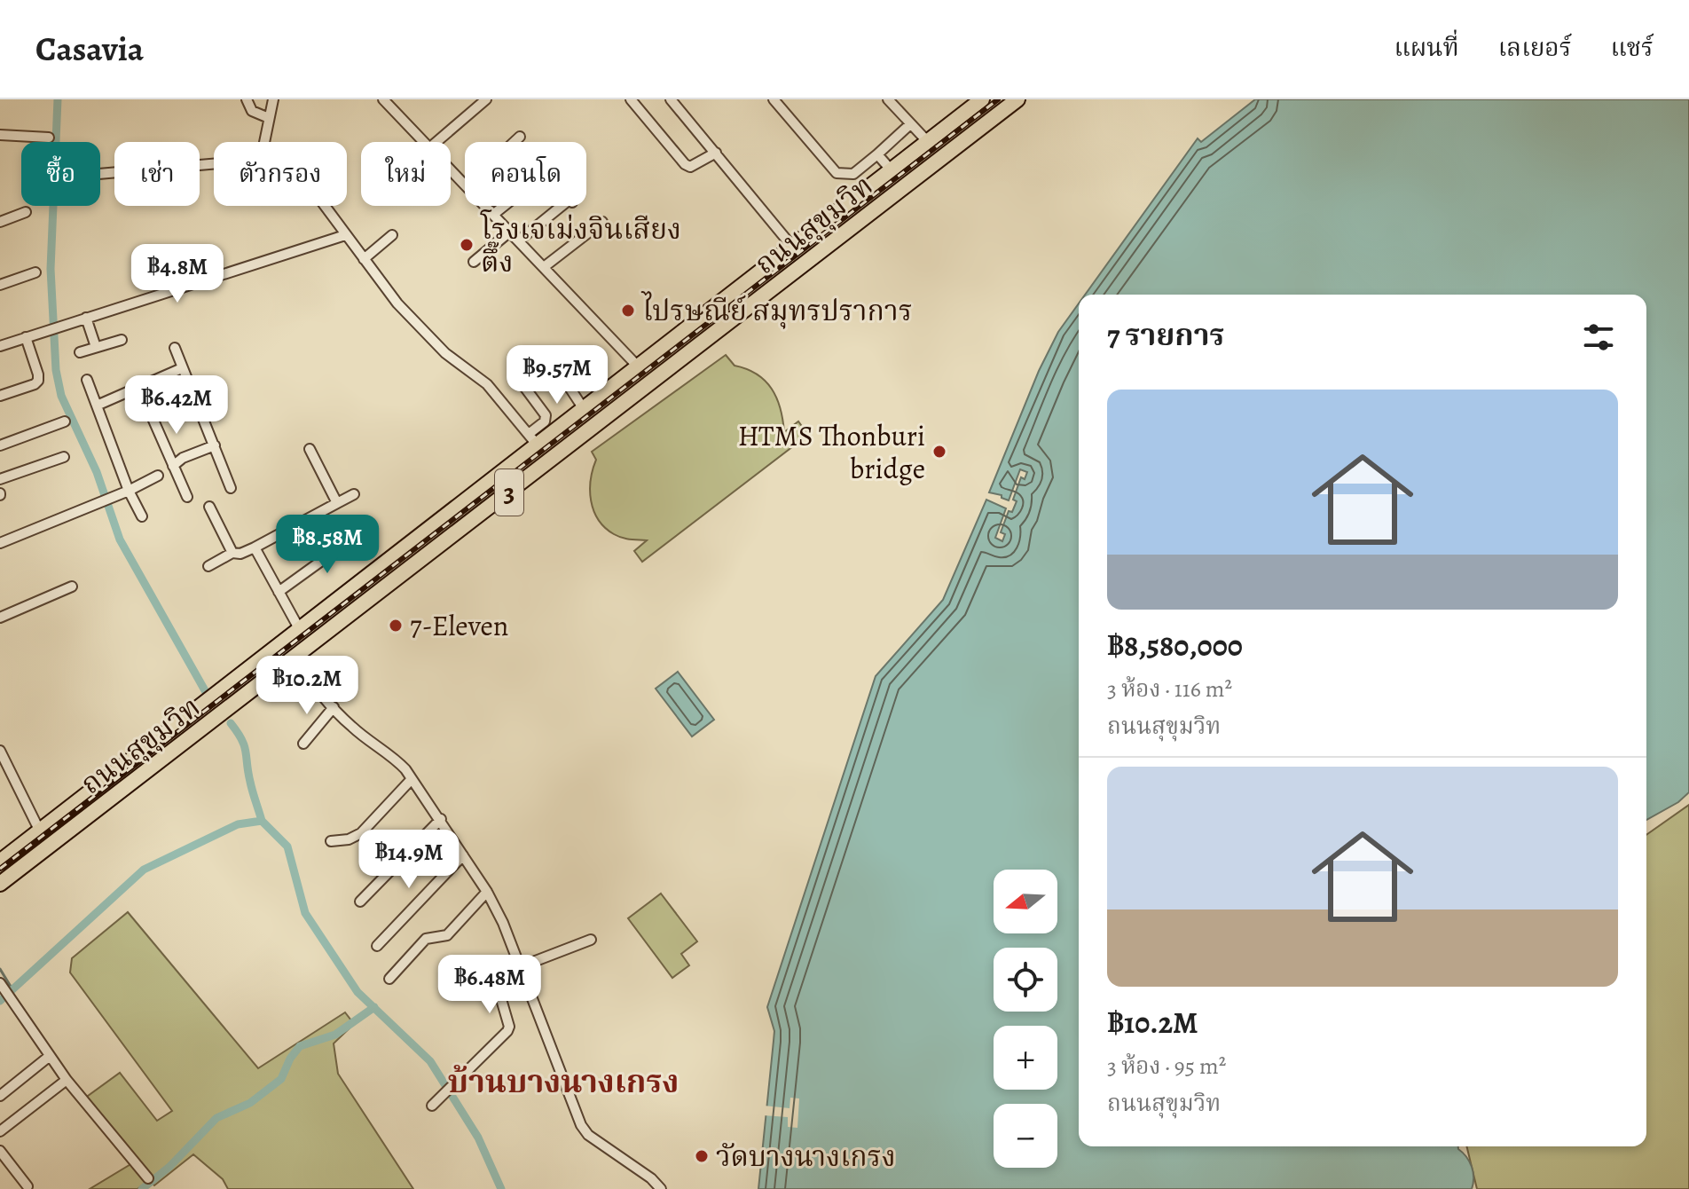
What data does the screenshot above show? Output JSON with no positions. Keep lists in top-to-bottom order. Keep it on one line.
{"streets":{"highway":["ถนนสุขุมวิท","3"]},"districts":["บ้านบางนางเกรง"],"places":["โรงเจเม่งจินเสียง ตึ๊ง","ไปรษณีย์ สมุทรปราการ","HTMS Thonburi bridge","7-Eleven","วัดบางนางเกรง"],"north":"left","page":{"header":"Casavia","nav":["แผนที่","เลเยอร์","แชร์"],"chip":["ซื้อ","เช่า","ตัวกรอง","ใหม่","คอนโด"],"price":["฿4.8M","฿9.57M","฿6.42M","฿8.58M","฿10.2M","฿14.9M","฿6.48M"],"heading":"7 รายการ","list":[{"name":"฿8,580,000","note":"3 ห้อง · 116 m² · ถนนสุขุมวิท"},{"name":"฿10.2M","note":"3 ห้อง · 95 m² · ถนนสุขุมวิท"}],"map_buttons":["+","−"]}}
